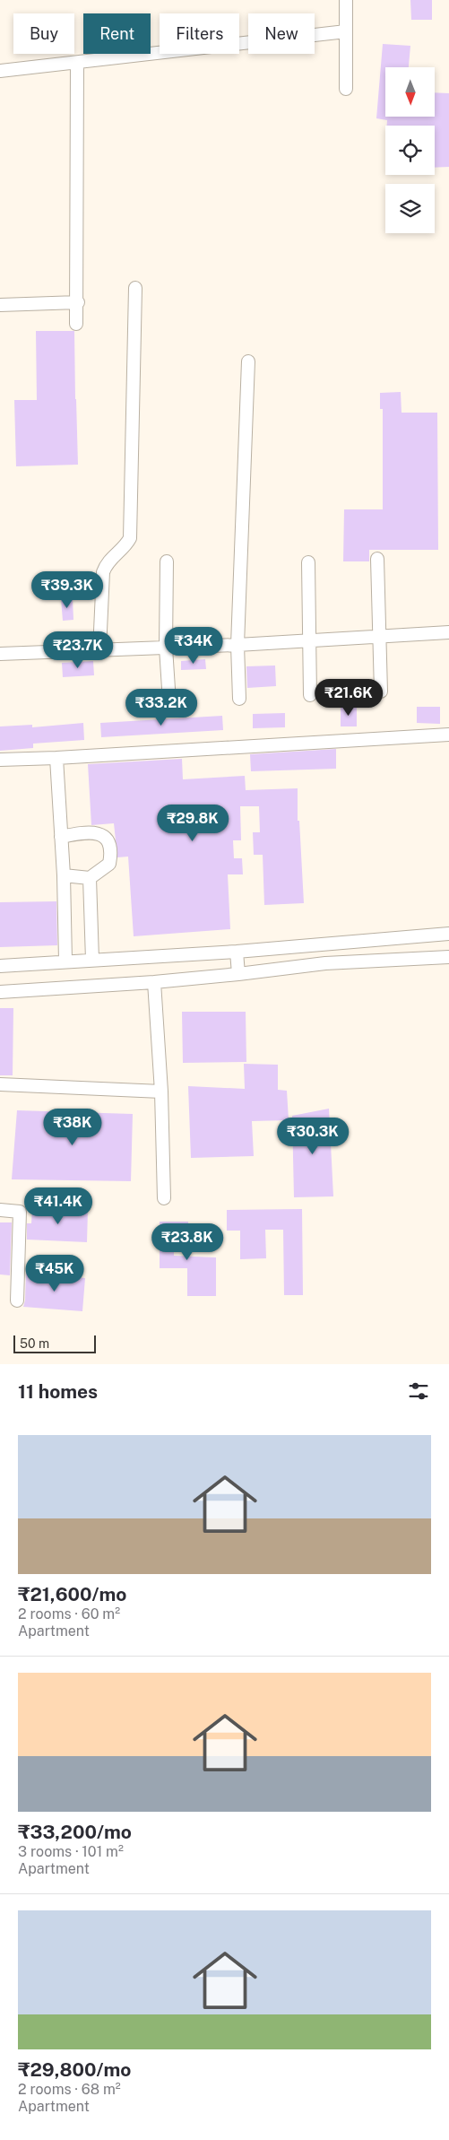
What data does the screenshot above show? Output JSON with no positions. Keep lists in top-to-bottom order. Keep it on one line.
{"scale_bar":"50 m","north":"bottom","page":{"chip":["Buy","Rent","Filters","New"],"price":["₹39.3K","₹34K","₹23.7K","₹21.6K","₹33.2K","₹29.8K","₹38K","₹30.3K","₹41.4K","₹23.8K","₹45K"],"scale":"50 m","heading":"11 homes","list":[{"name":"₹21,600/mo","note":"2 rooms · 60 m² · Apartment"},{"name":"₹33,200/mo","note":"3 rooms · 101 m² · Apartment"},{"name":"₹29,800/mo","note":"2 rooms · 68 m² · Apartment"}]}}
